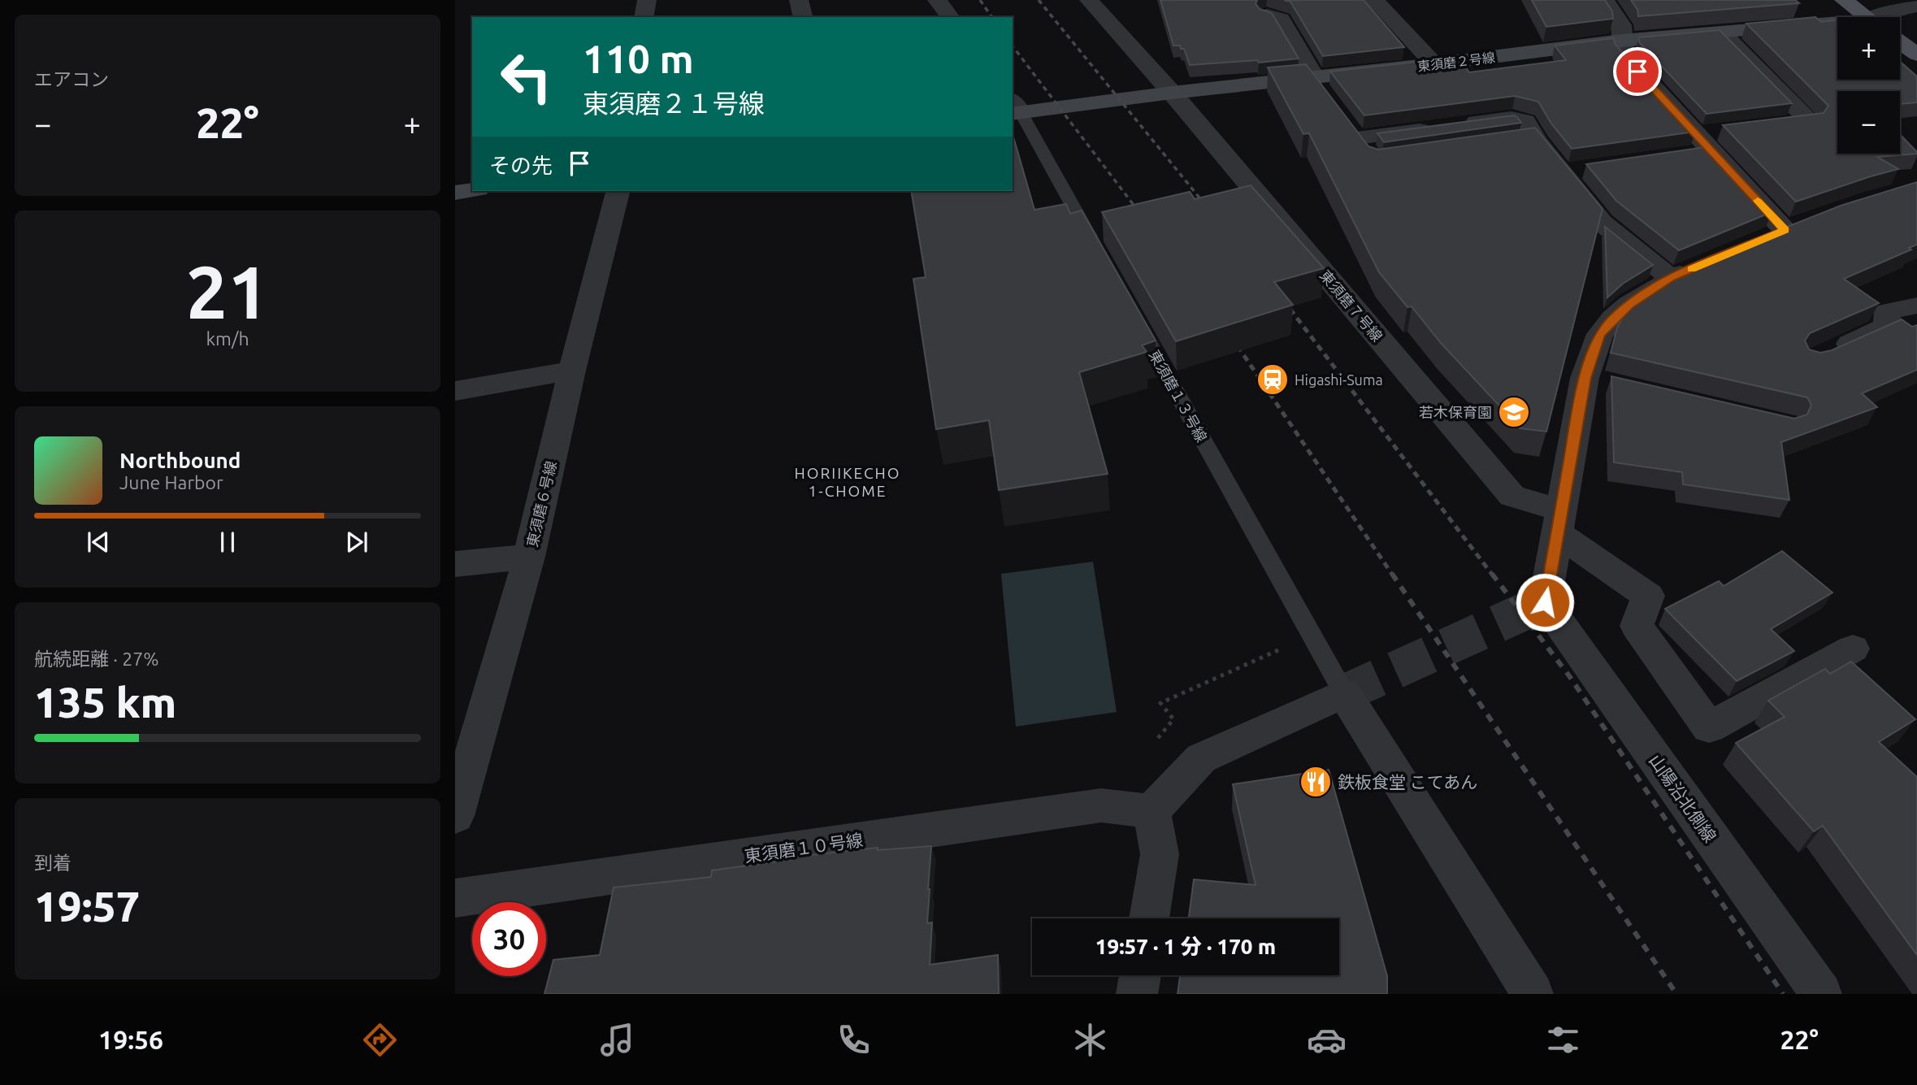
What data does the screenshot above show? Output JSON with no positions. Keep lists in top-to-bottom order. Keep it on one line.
{"streets":{"street":["東須磨２号線","東須磨７号線","東須磨６号線","山陽沿北側線","東須磨１０号線"],"lane":["東須磨１３号線"]},"crossings":[["東須磨２号線","東須磨７号線"],["東須磨７号線","山陽沿北側線"]],"districts":["HORIIKECHO 1-CHOME"],"places":{"station":["Higashi-Suma"],"school or university":["若木保育園"],"restaurant":["鉄板食堂 こてあん"]},"page":{"tile":["エアコン",["21","km/h"],["航続距離 · 27%","135 km"],["到着","19:57"]],"map_buttons":["+","−"],"turn":["110 m","東須磨２１号線"],"heat":["−","22°","+"],"then":"その先","song":["Northbound","June Harbor"],"limit":"30","trip":"19:57 · 1 分 · 170 m","tabs":["19:56","22°"]}}
